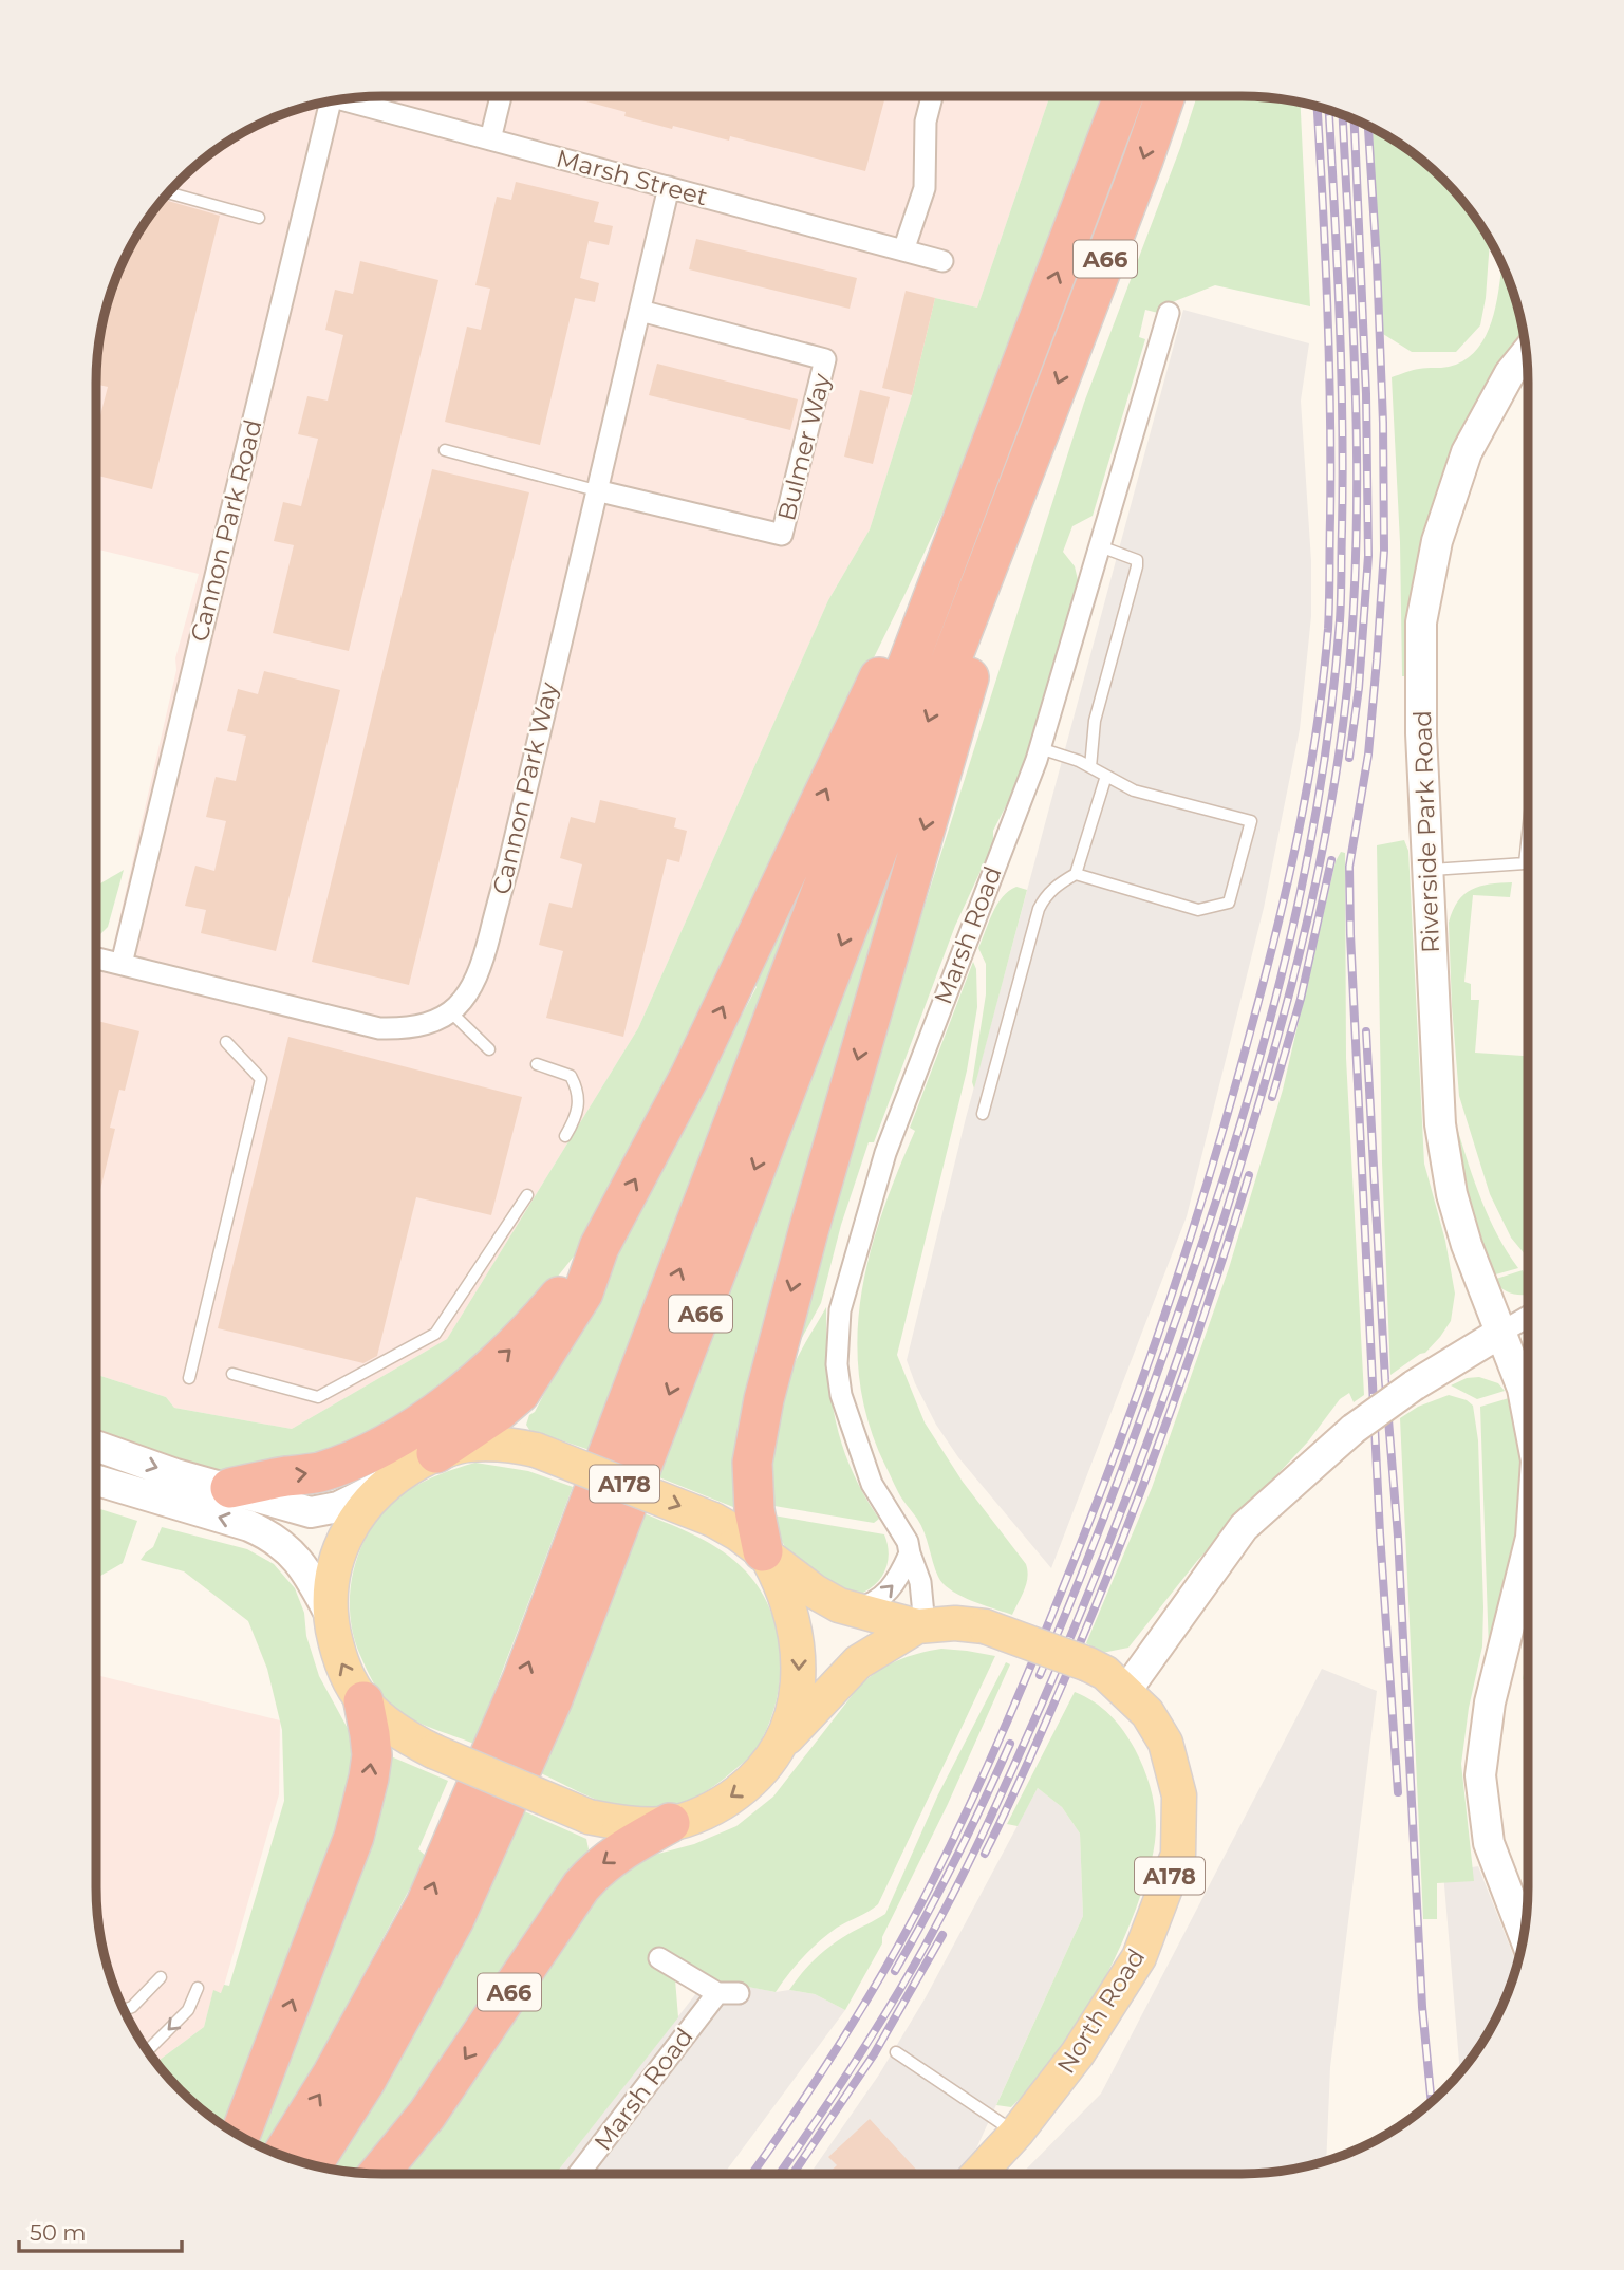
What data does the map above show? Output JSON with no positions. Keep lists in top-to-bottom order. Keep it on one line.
{"streets":{"highway":["A66"],"main road":["A178","North Road"],"street":["Marsh Street","Bulmer Way","Cannon Park Road","Cannon Park Way","Riverside Park Road","Marsh Road"]},"crossings":[["Marsh Street","Cannon Park Way"],["A66","A178"],["Bulmer Way","Cannon Park Way"],["Cannon Park Road","Cannon Park Way"],["Marsh Road","A178"],["A178","North Road"]],"scale_bar":"50 m"}
